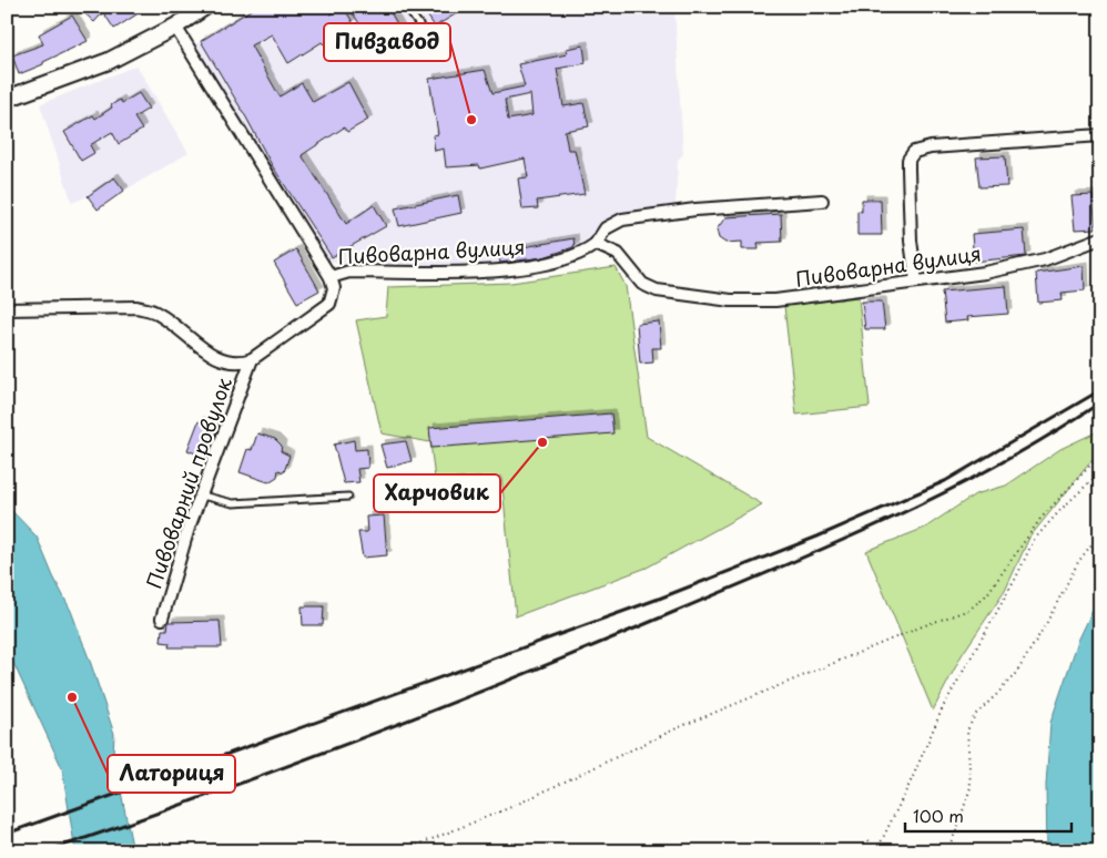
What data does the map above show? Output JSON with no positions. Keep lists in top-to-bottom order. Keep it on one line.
{"streets":{"street":["Пивоварна вулиця","Пивоварний провулок"]},"crossings":[["Пивоварна вулиця","Пивоварний провулок"]],"places":["Пивзавод","Харчовик","Латориця"],"scale_bar":"100 m"}
